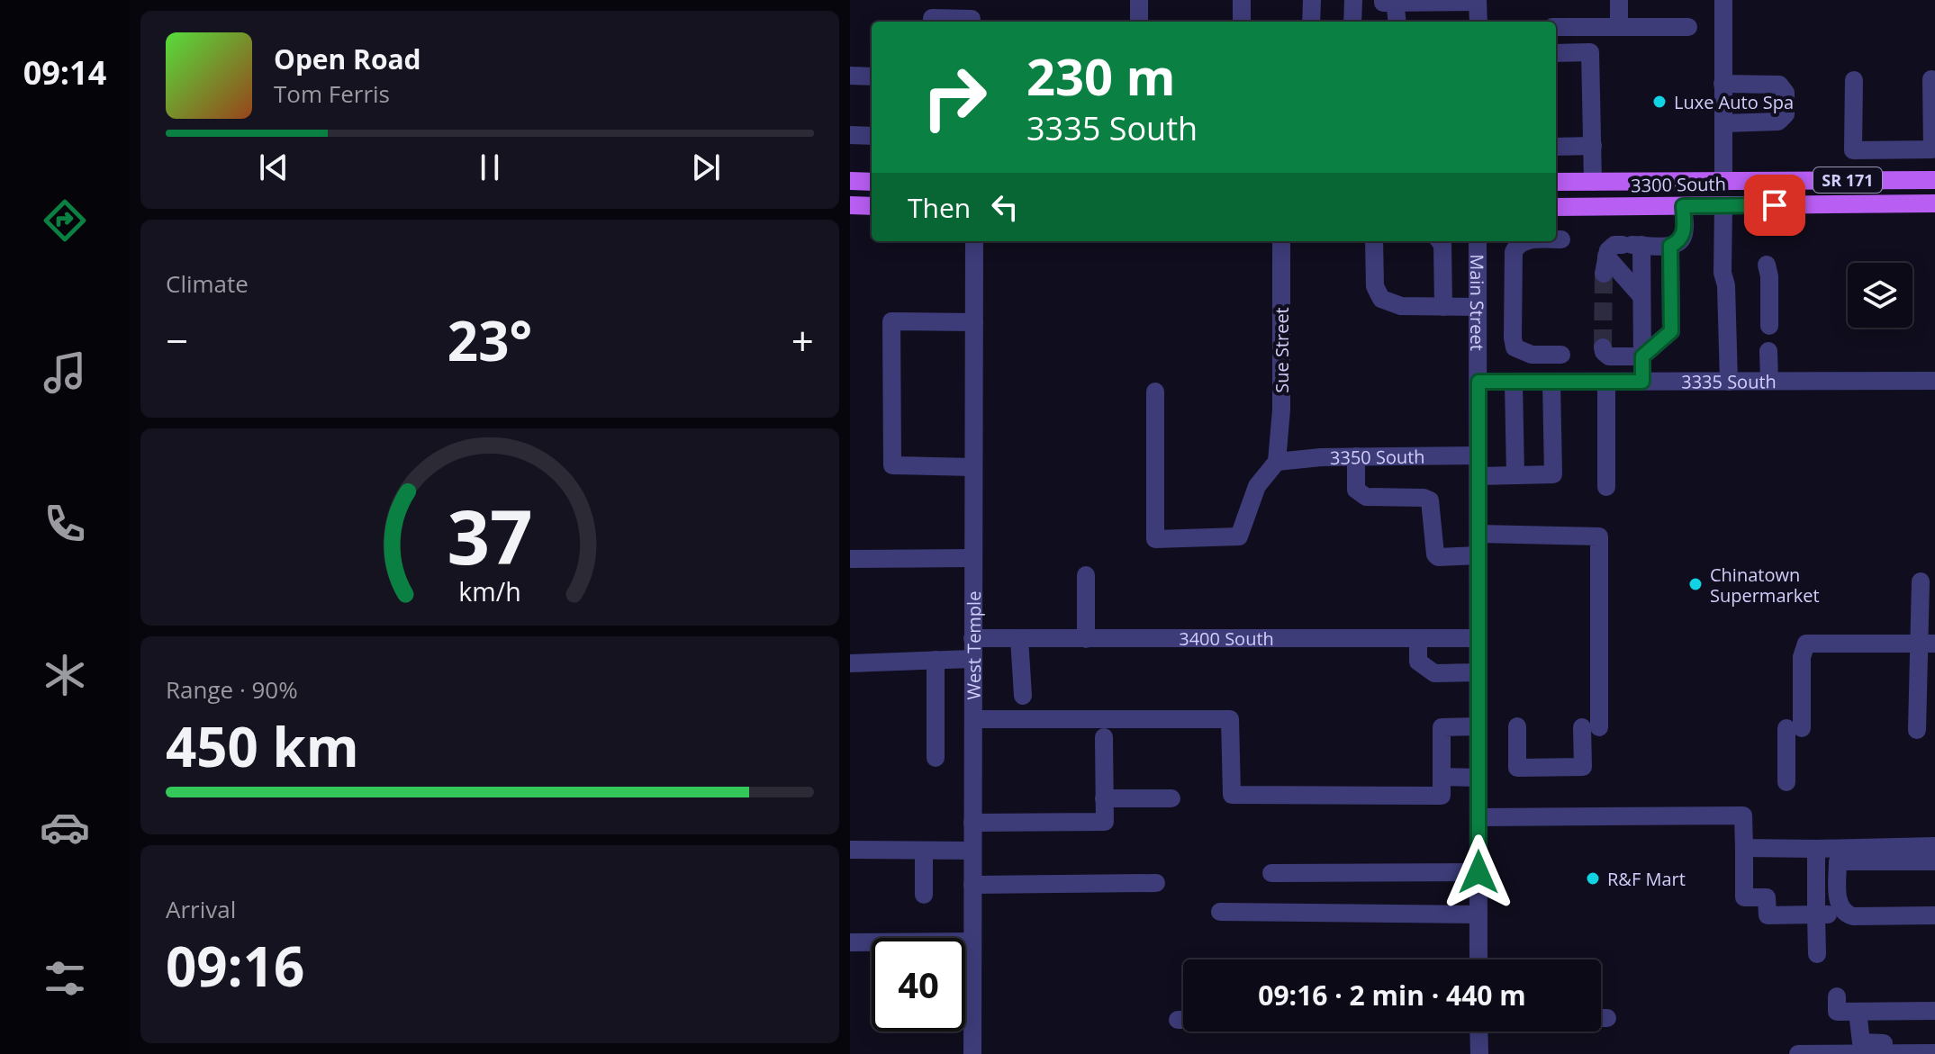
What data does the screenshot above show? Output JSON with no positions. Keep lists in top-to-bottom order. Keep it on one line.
{"streets":{"main road":["SR 171","3300 South"],"street":["Main Street","Sue Street","3335 South","3350 South","3400 South","West Temple"]},"crossings":[["Main Street","3335 South"],["Main Street","3350 South"],["Main Street","3400 South"],["Sue Street","3350 South"],["3400 South","West Temple"]],"places":["Luxe Auto Spa","Chinatown Supermarket","R&F Mart"],"page":{"tabs":"09:14","turn":["230 m","3335 South"],"song":["Open Road","Tom Ferris"],"then":"Then","tile":["Climate",["Range · 90%","450 km"],["Arrival","09:16"]],"heat":["−","23°","+"],"limit":"40","trip":"09:16 · 2 min · 440 m","gauge":["37","km/h"]}}
